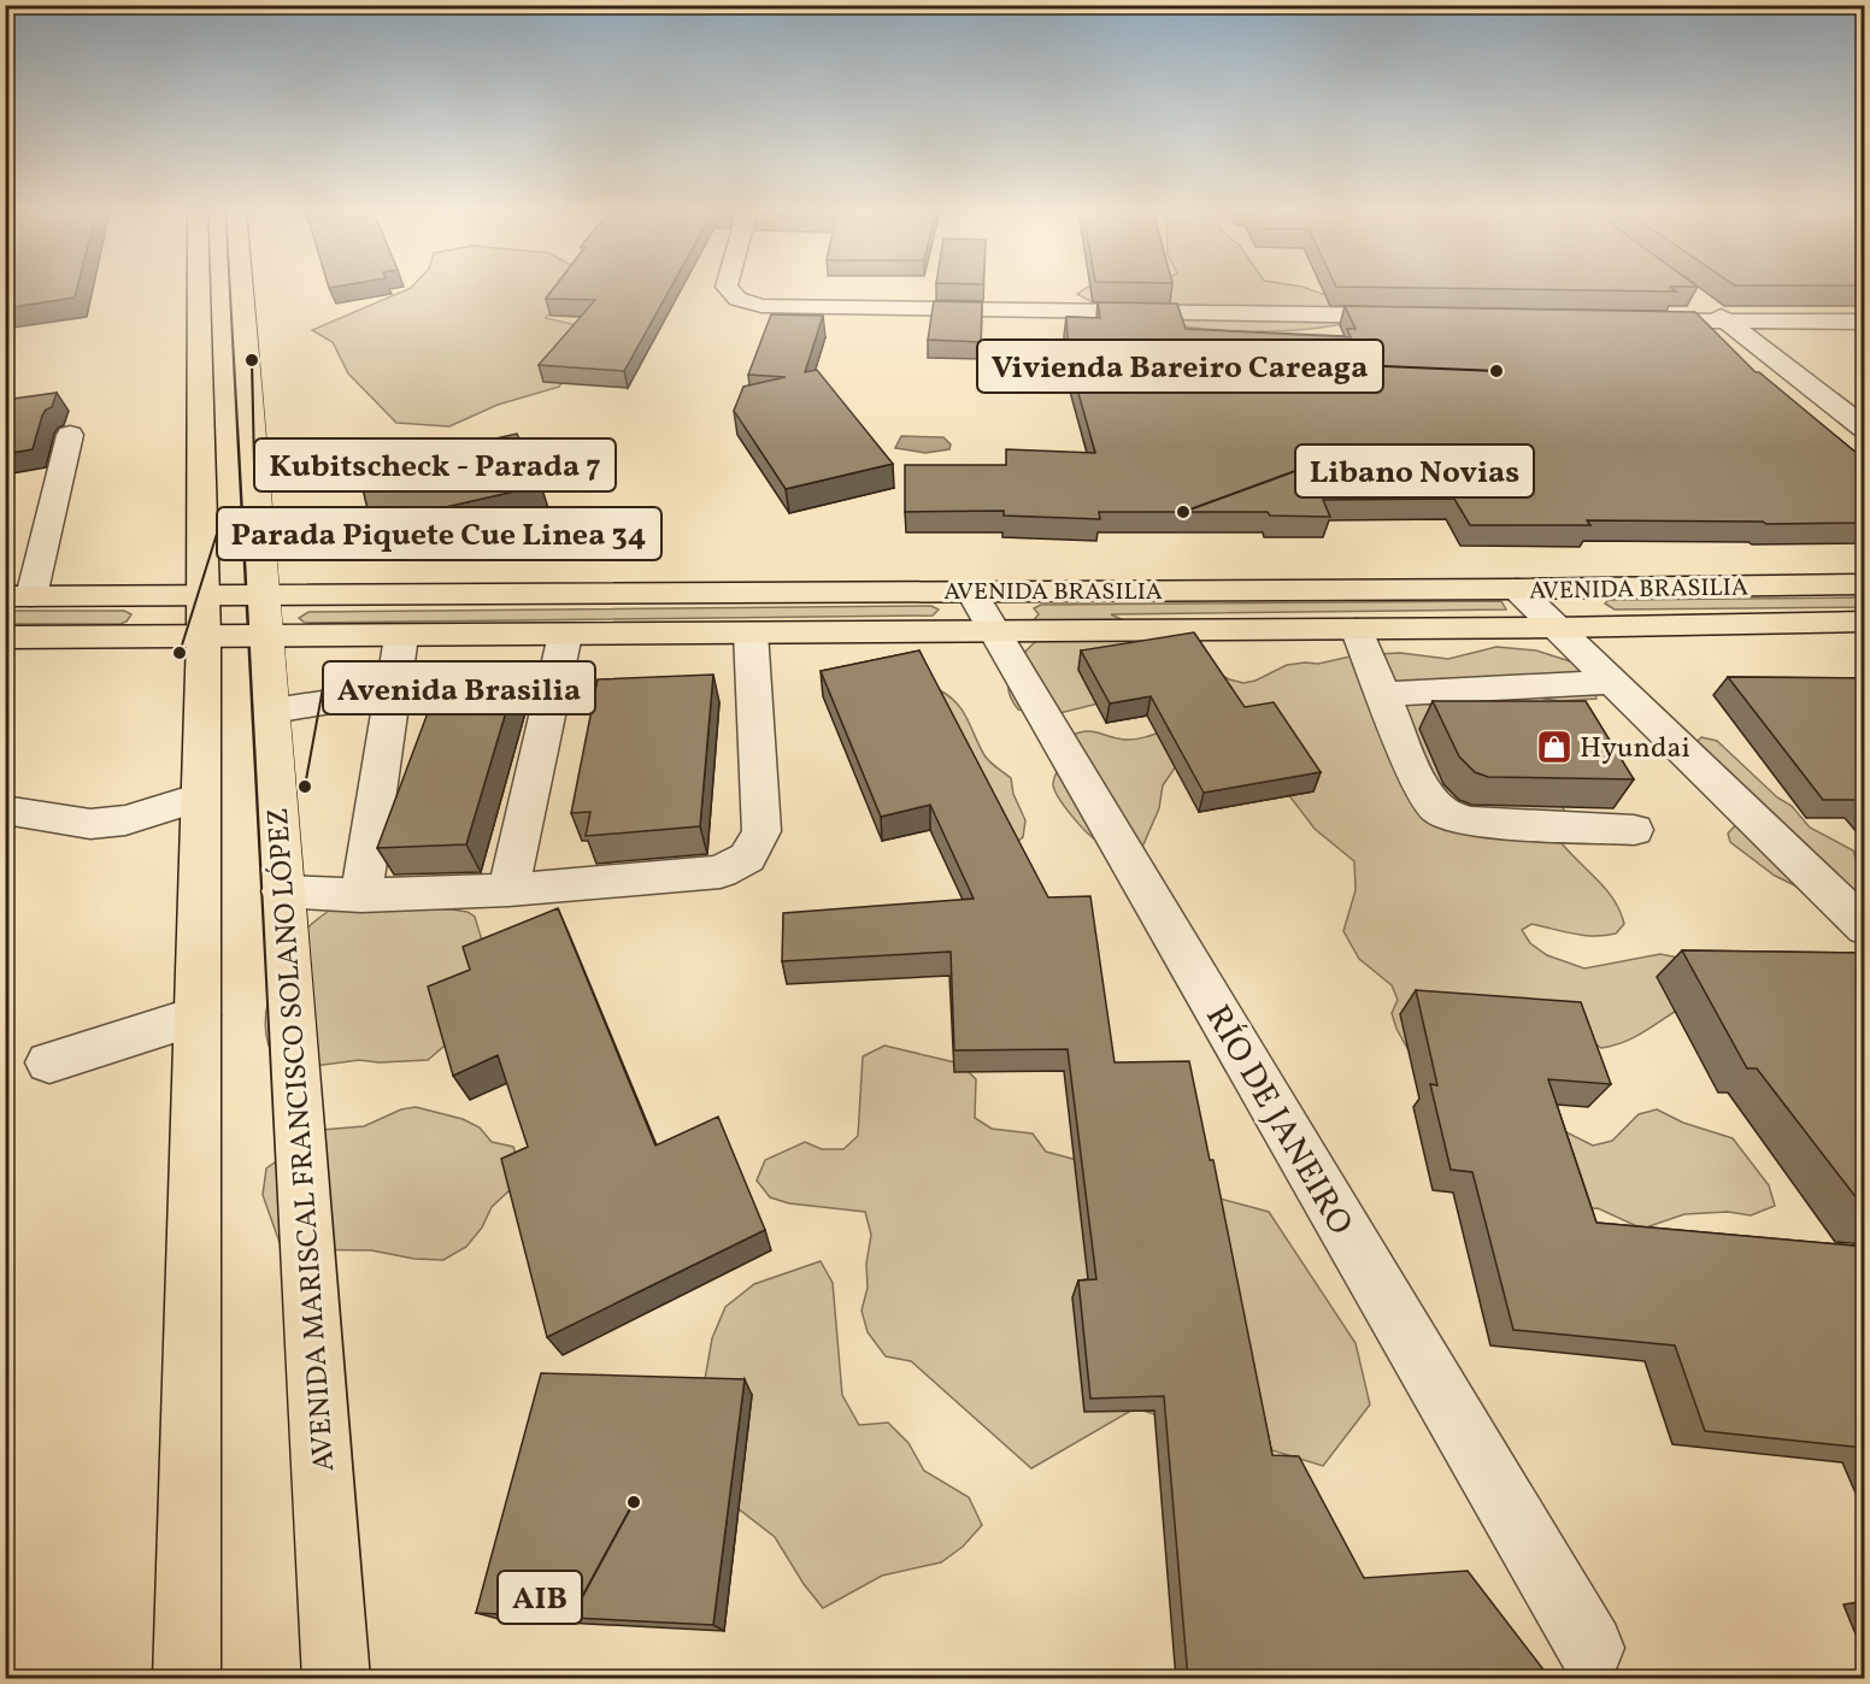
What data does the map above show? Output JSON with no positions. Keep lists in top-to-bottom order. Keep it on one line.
{"streets":{"main road":["AVENIDA BRASILIA","AVENIDA MARISCAL FRANCISCO SOLANO LÓPEZ"],"street":["RÍO DE JANEIRO"]},"crossings":[["AVENIDA BRASILIA","RÍO DE JANEIRO"],["AVENIDA BRASILIA","AVENIDA MARISCAL FRANCISCO SOLANO LÓPEZ"]],"places":{"other":["Kubitscheck - Parada 7","Vivienda Bareiro Careaga","Libano Novias","Parada Piquete Cue Linea 34","Avenida Brasilia","AIB"],"shop":["Hyundai"]}}
